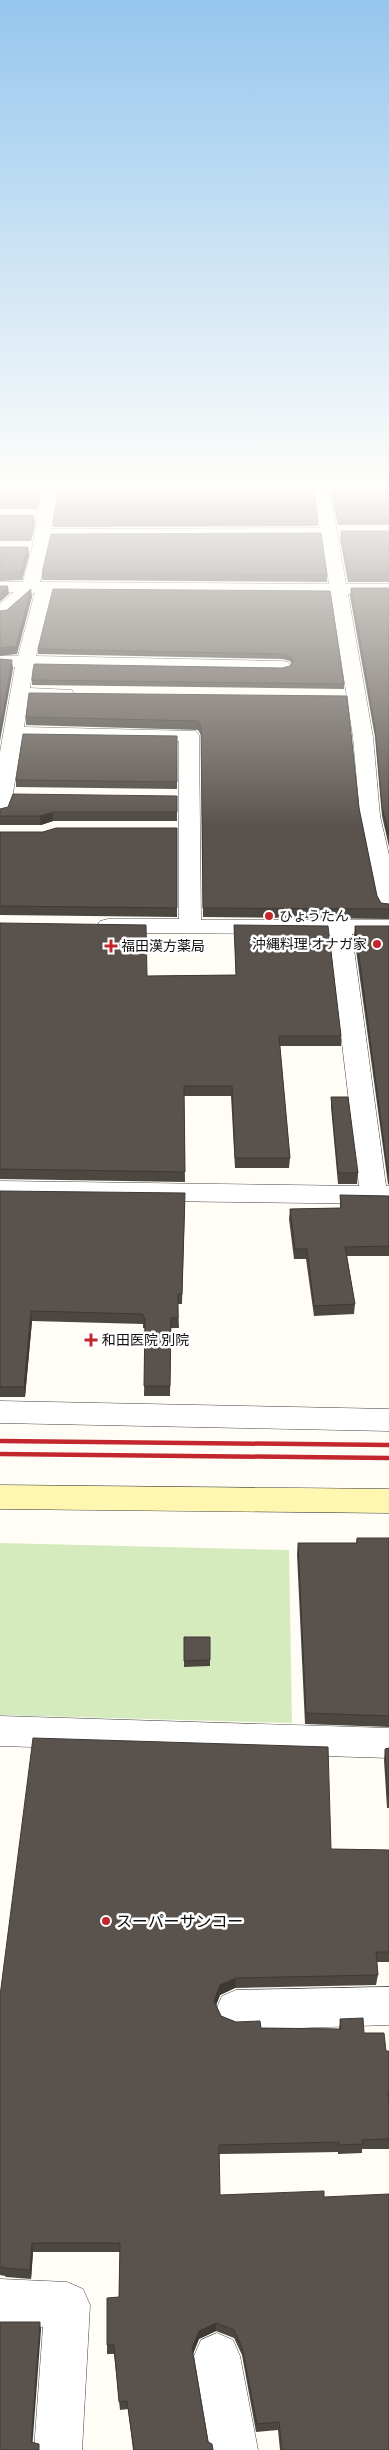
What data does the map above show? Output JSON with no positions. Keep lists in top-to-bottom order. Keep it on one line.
{"places":{"other":["ひょうたん","沖縄料理 オナガ家","スーパーサンコー"],"health":["福田漢方薬局","和田医院 別院"]}}
